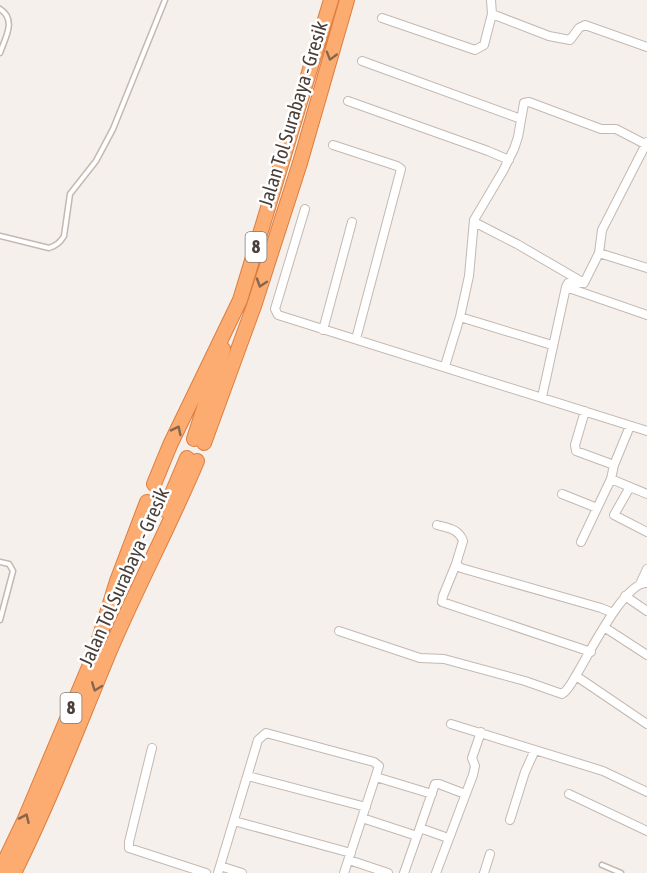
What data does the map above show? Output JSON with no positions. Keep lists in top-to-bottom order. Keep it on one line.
{"streets":{"highway":["Jalan Tol Surabaya - Gresik","8"]}}
